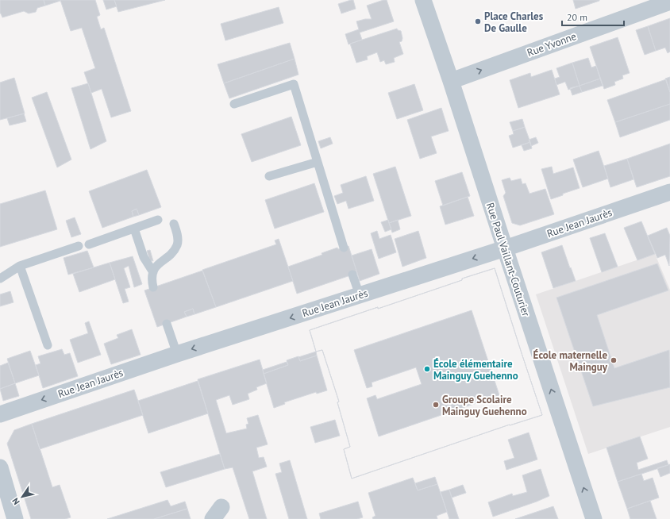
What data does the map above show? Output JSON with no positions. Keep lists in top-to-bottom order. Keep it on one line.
{"streets":{"street":["Rue Yvonne","Rue Jean Jaurès","Rue Paul Vaillant-Couturier"]},"crossings":[["Rue Yvonne","Rue Paul Vaillant-Couturier"],["Rue Jean Jaurès","Rue Paul Vaillant-Couturier"]],"one_way":["Rue Yvonne","Rue Jean Jaurès","Rue Paul Vaillant-Couturier"],"places":["Place Charles De Gaulle","École maternelle Mainguy","École élémentaire Mainguy Guehenno","Groupe Scolaire Mainguy Guehenno"],"scale_bar":"20 m","north":"bottom left"}
